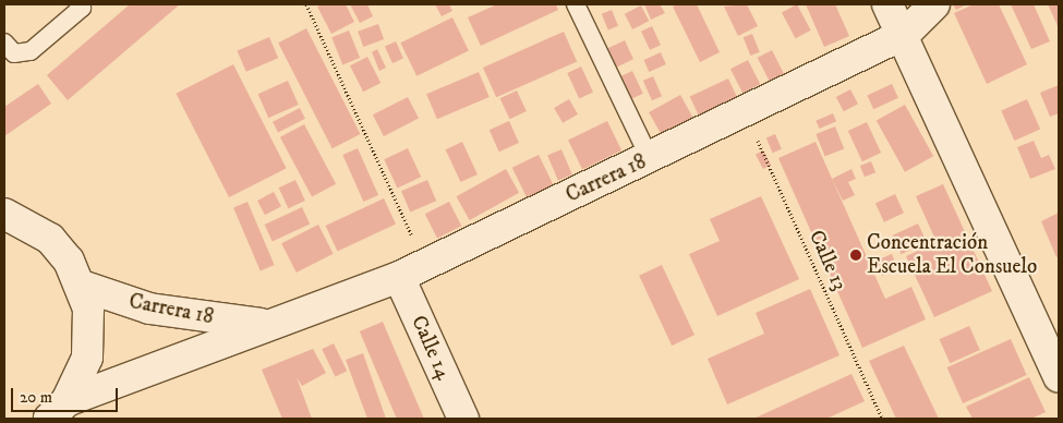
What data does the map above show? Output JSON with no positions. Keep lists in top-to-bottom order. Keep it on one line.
{"streets":{"street":["Carrera 18","Calle 14"],"path":["Calle 13"]},"crossings":[["Carrera 18","Calle 13"],["Carrera 18","Calle 14"]],"places":["Concentración Escuela El Consuelo"],"scale_bar":"20 m"}
